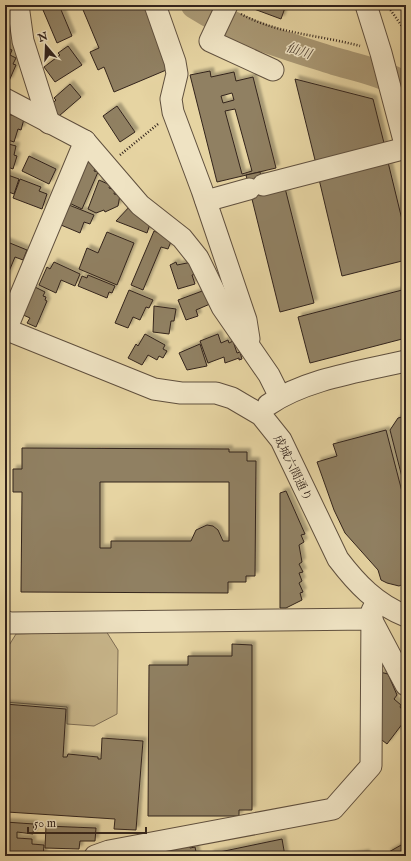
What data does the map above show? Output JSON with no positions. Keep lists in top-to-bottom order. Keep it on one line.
{"streets":{"street":["成城六間通り"]},"water":["仙川"],"scale_bar":"50 m","north":"top"}
